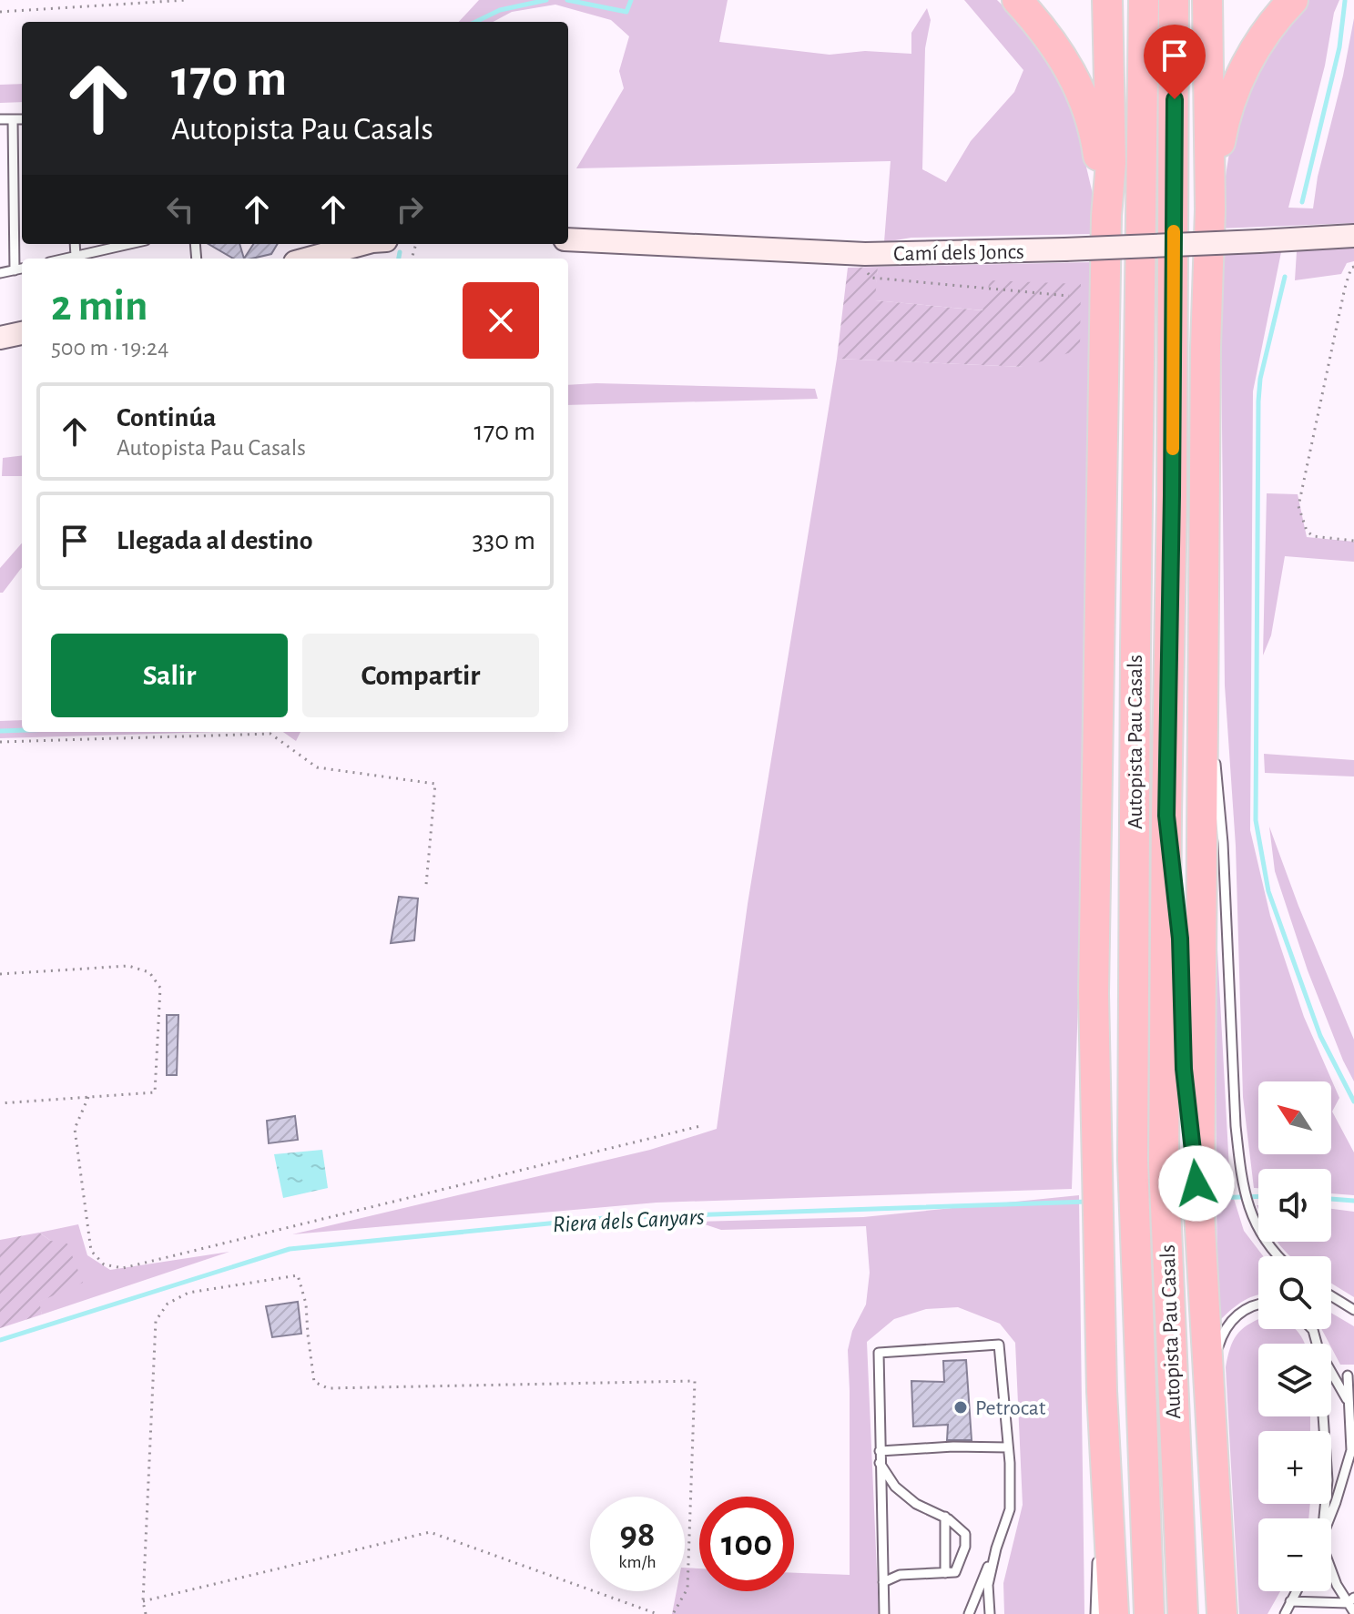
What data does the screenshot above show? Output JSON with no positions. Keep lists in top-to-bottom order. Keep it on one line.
{"streets":{"highway":["Autopista Pau Casals"],"street":["Camí dels Joncs"]},"water":["Riera dels Canyars"],"places":["Petrocat"],"north":"top left","page":{"turn":["170 m","Autopista Pau Casals"],"heading":["2 min","500 m · 19:24"],"list":[{"name":"Continúa","note":"Autopista Pau Casals","value":"170 m"},{"name":"Llegada al destino","value":"330 m"}],"buttons":["Salir","Compartir"],"map_buttons":["+","−"],"speed":"98 km/h","limit":"100"}}
